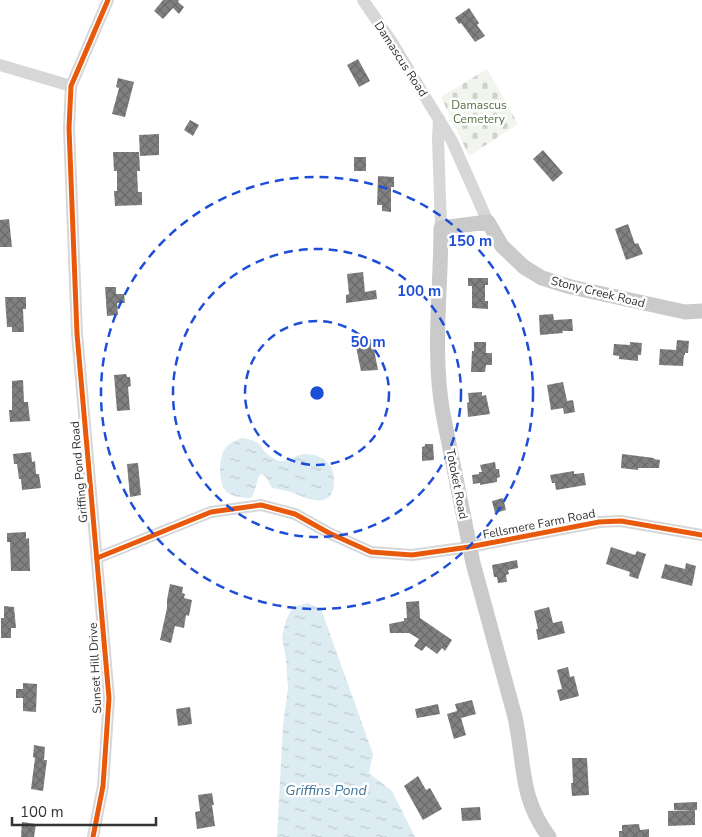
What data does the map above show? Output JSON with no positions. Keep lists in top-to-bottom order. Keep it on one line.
{"streets":{"main road":["Stony Creek Road","Totoket Road"],"street":["Damascus Road","Griffing Pond Road","Fellsmere Farm Road","Sunset Hill Drive"]},"crossings":[["Damascus Road","Stony Creek Road"],["Damascus Road","Totoket Road"],["Stony Creek Road","Totoket Road"],["Griffing Pond Road","Sunset Hill Drive"],["Totoket Road","Fellsmere Farm Road"]],"water":["Griffins Pond"],"parks":["Damascus Cemetery"],"scale_bar":"100 m","rings":["150 m","100 m","50 m"]}
